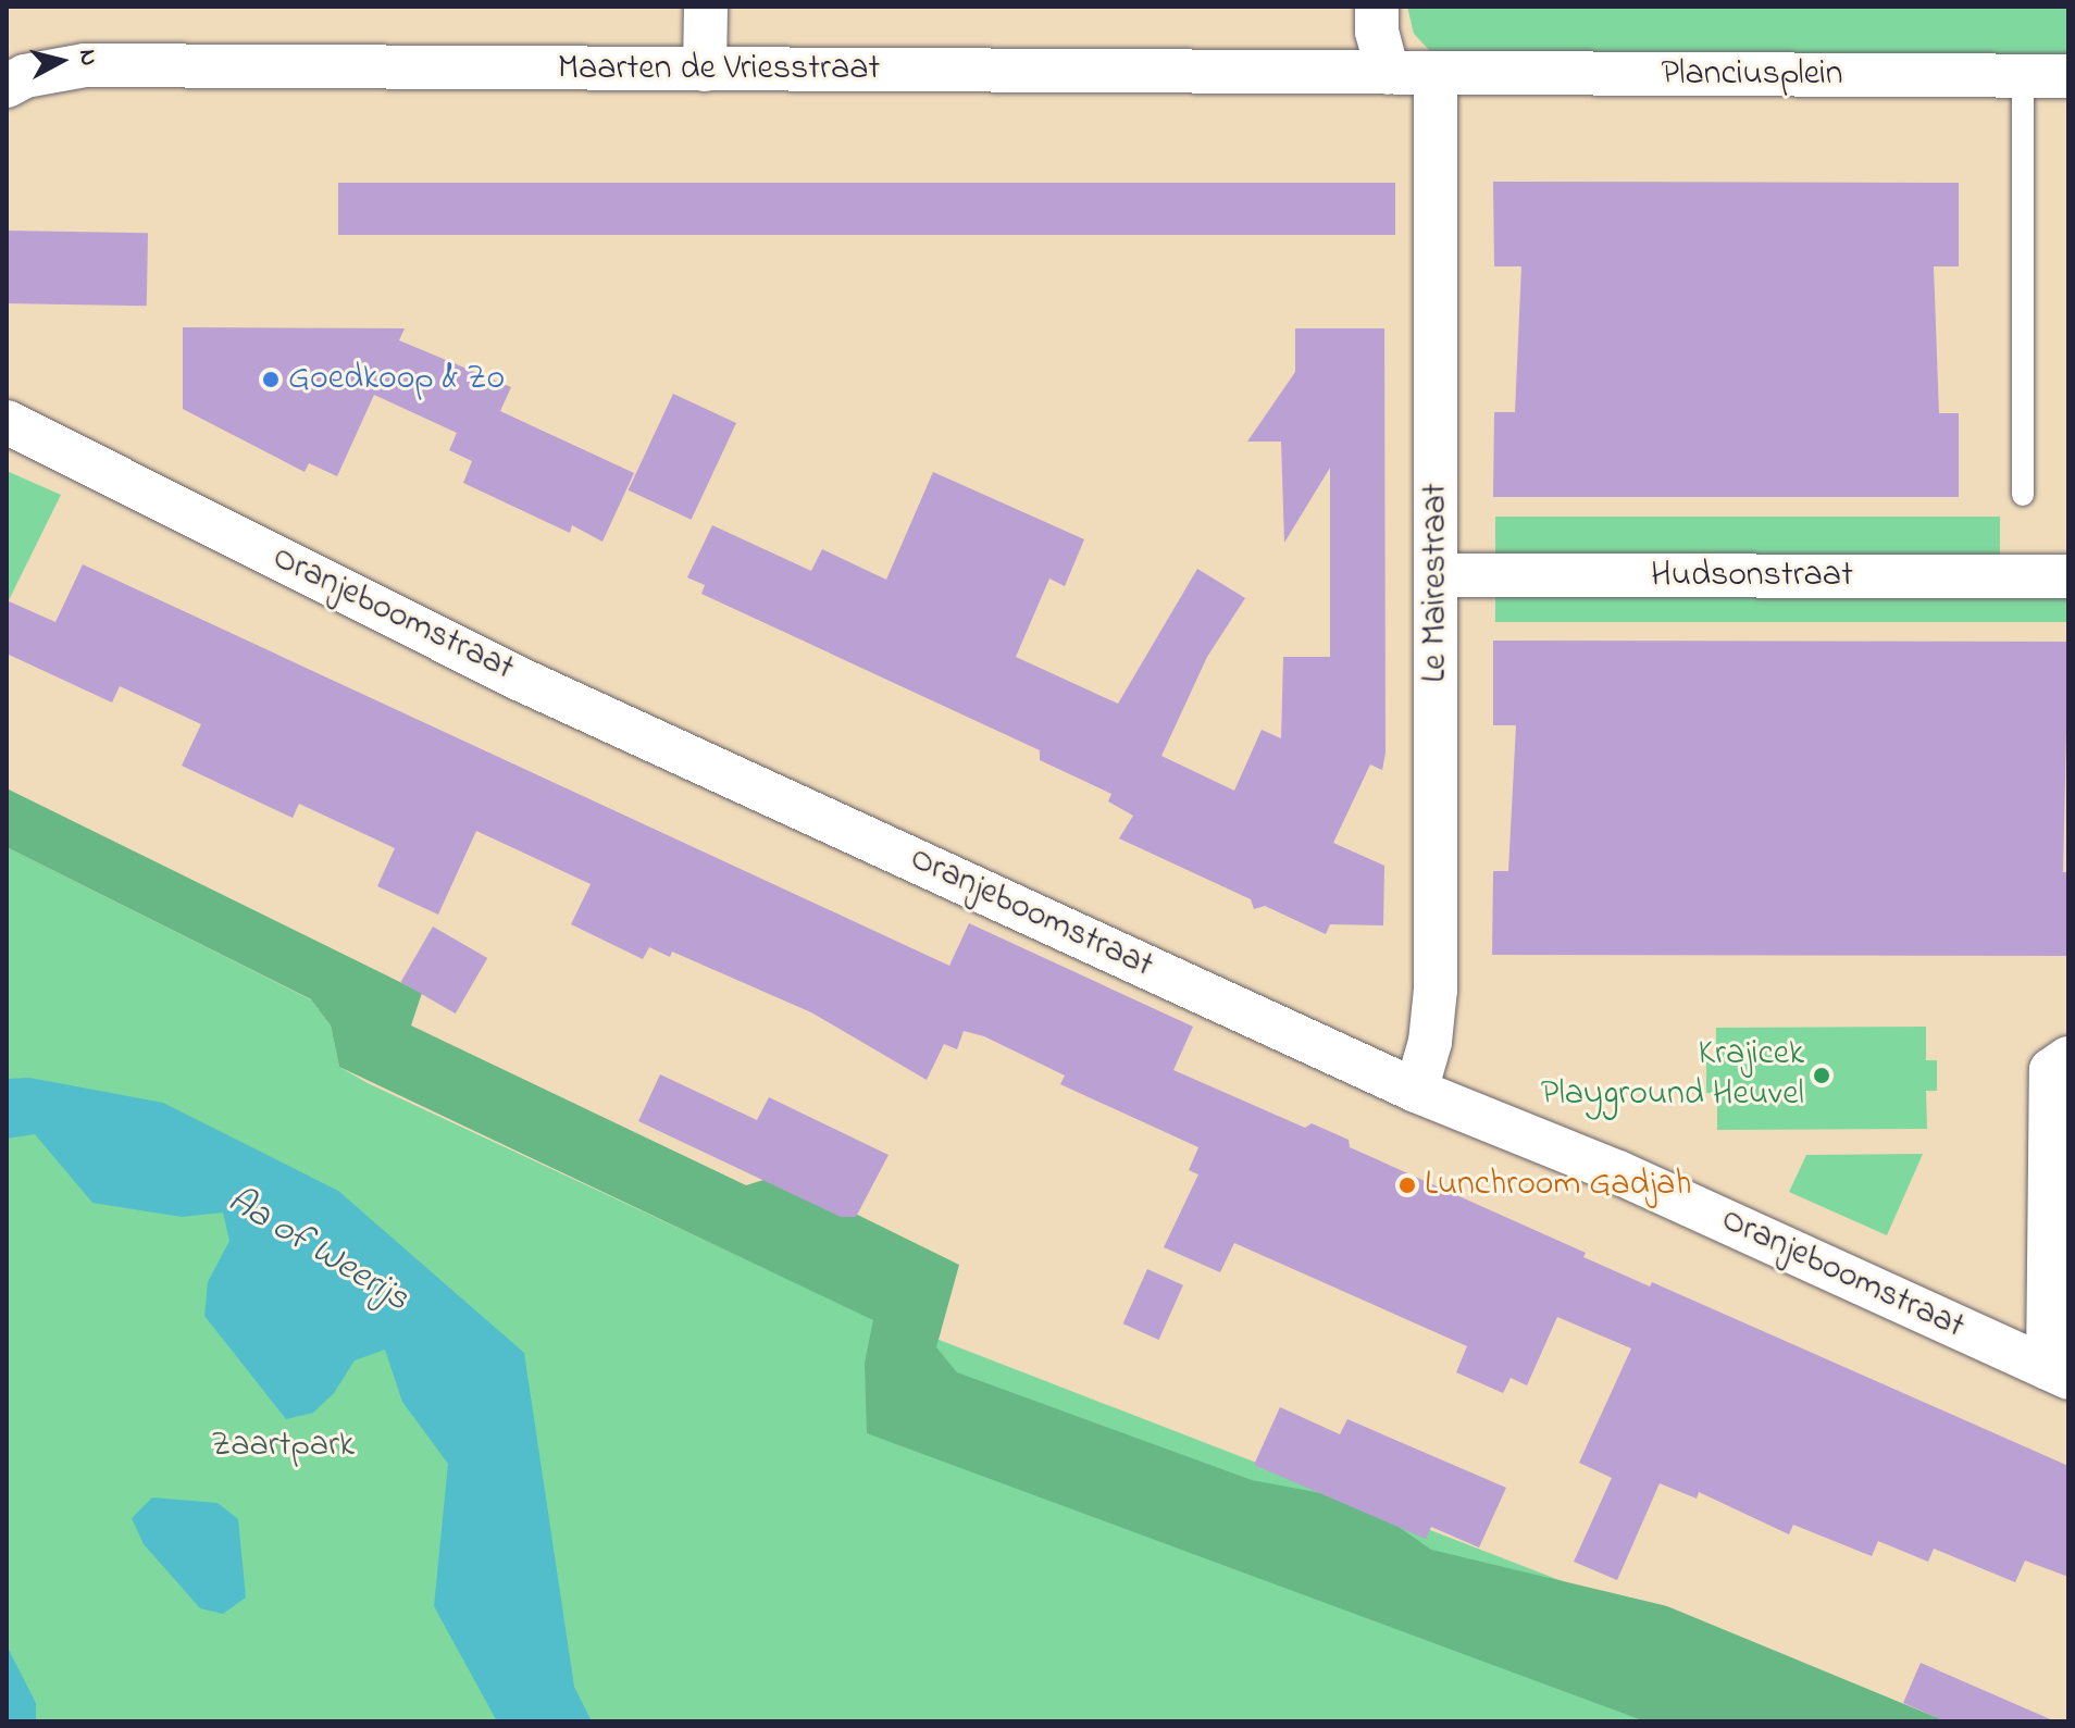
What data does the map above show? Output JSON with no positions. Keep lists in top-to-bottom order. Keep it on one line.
{"streets":{"street":["Maarten de Vriesstraat","Planciusplein","Hudsonstraat","Le Mairestraat","Oranjeboomstraat"]},"crossings":[["Maarten de Vriesstraat","Planciusplein"],["Maarten de Vriesstraat","Le Mairestraat"],["Planciusplein","Le Mairestraat"],["Hudsonstraat","Le Mairestraat"],["Le Mairestraat","Oranjeboomstraat"]],"water":["Aa of Weerijs"],"parks":["Zaartpark"],"places":["Goedkoop & Zo","Krajicek Playground Heuvel","Lunchroom Gadjah"],"north":"right"}
